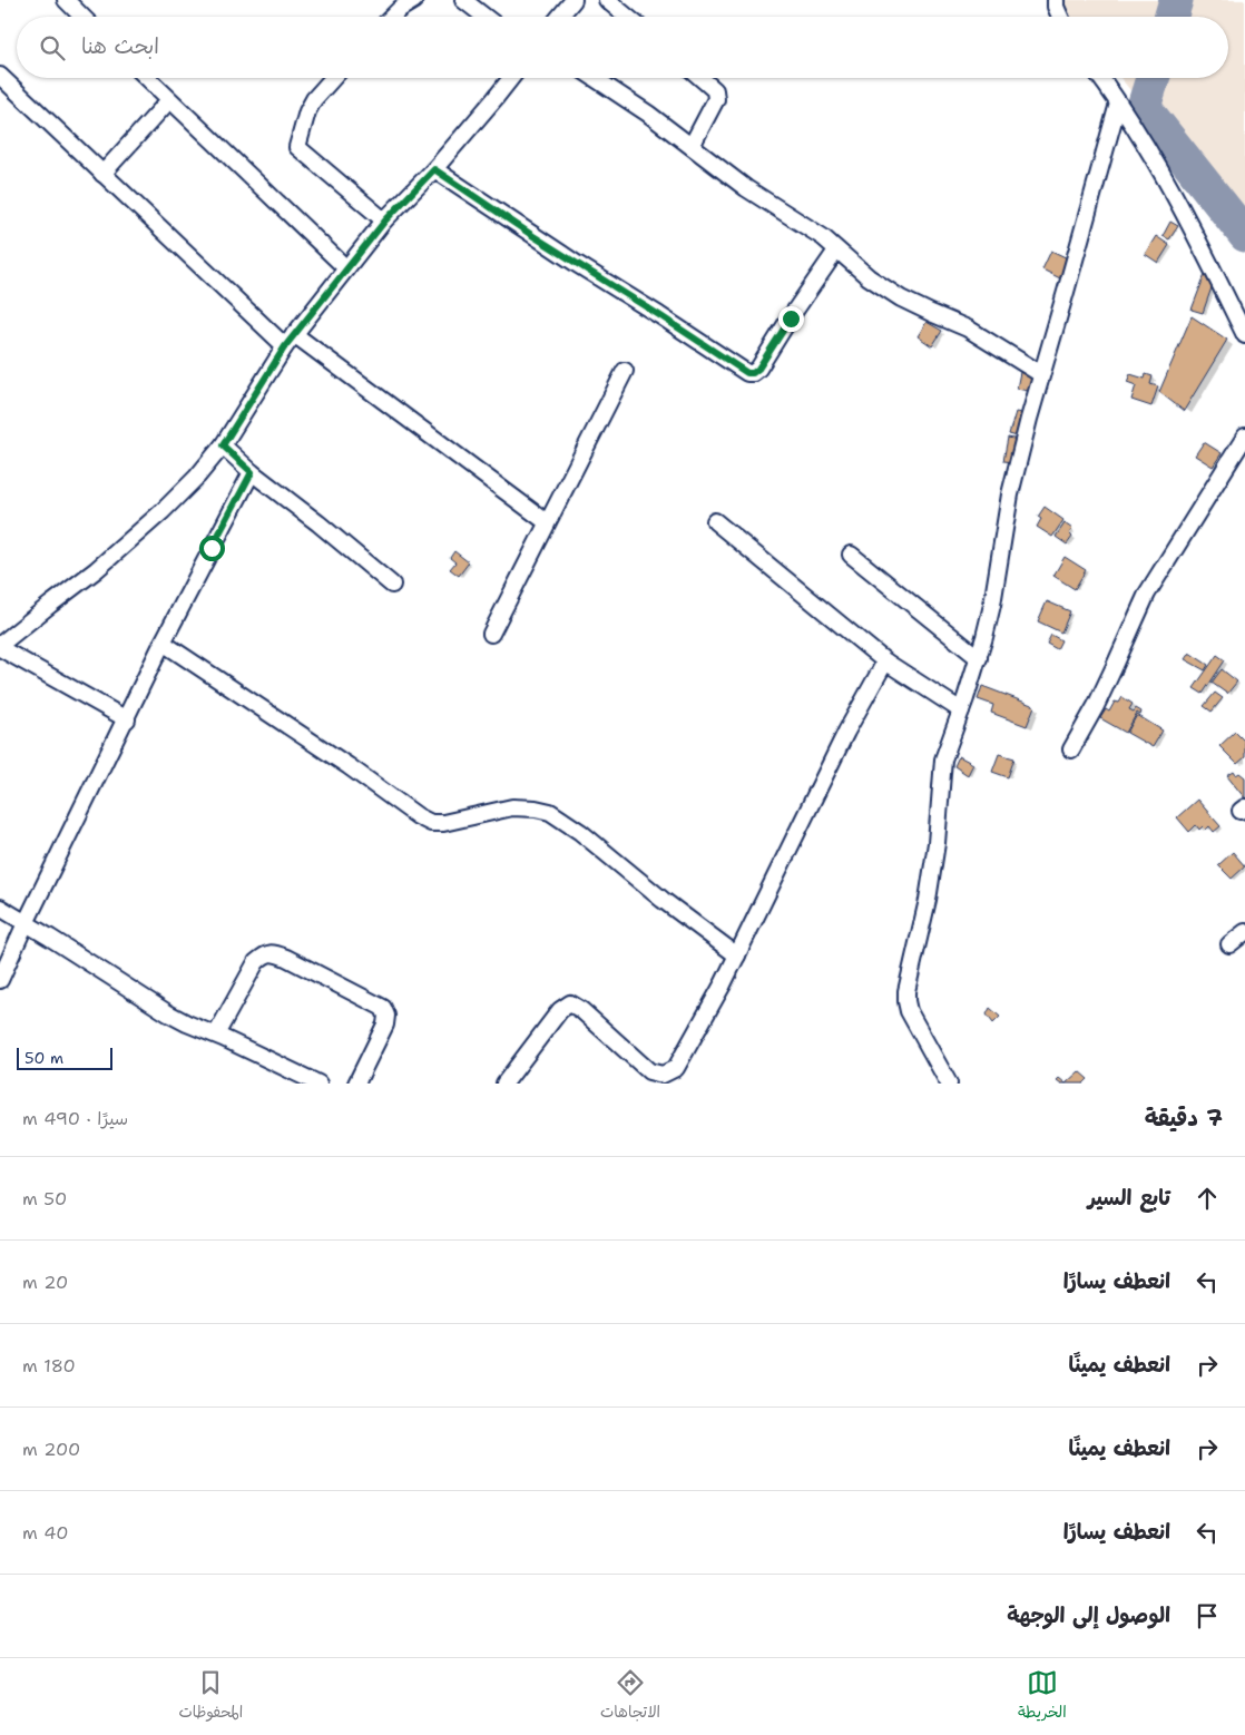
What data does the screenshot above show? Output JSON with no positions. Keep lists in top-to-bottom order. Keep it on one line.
{"scale_bar":"50 m","page":{"search":"ابحث هنا","scale":"50 m","heading":["7 دقيقة","سيرًا · 490 m"],"list":[["تابع السير","50 m"],["انعطف يسارًا","20 m"],["انعطف يمينًا","180 m"],["انعطف يمينًا","200 m"],["انعطف يسارًا","40 m"],"الوصول إلى الوجهة"],"nav":["الخريطة","الاتجاهات","المحفوظات"]}}
